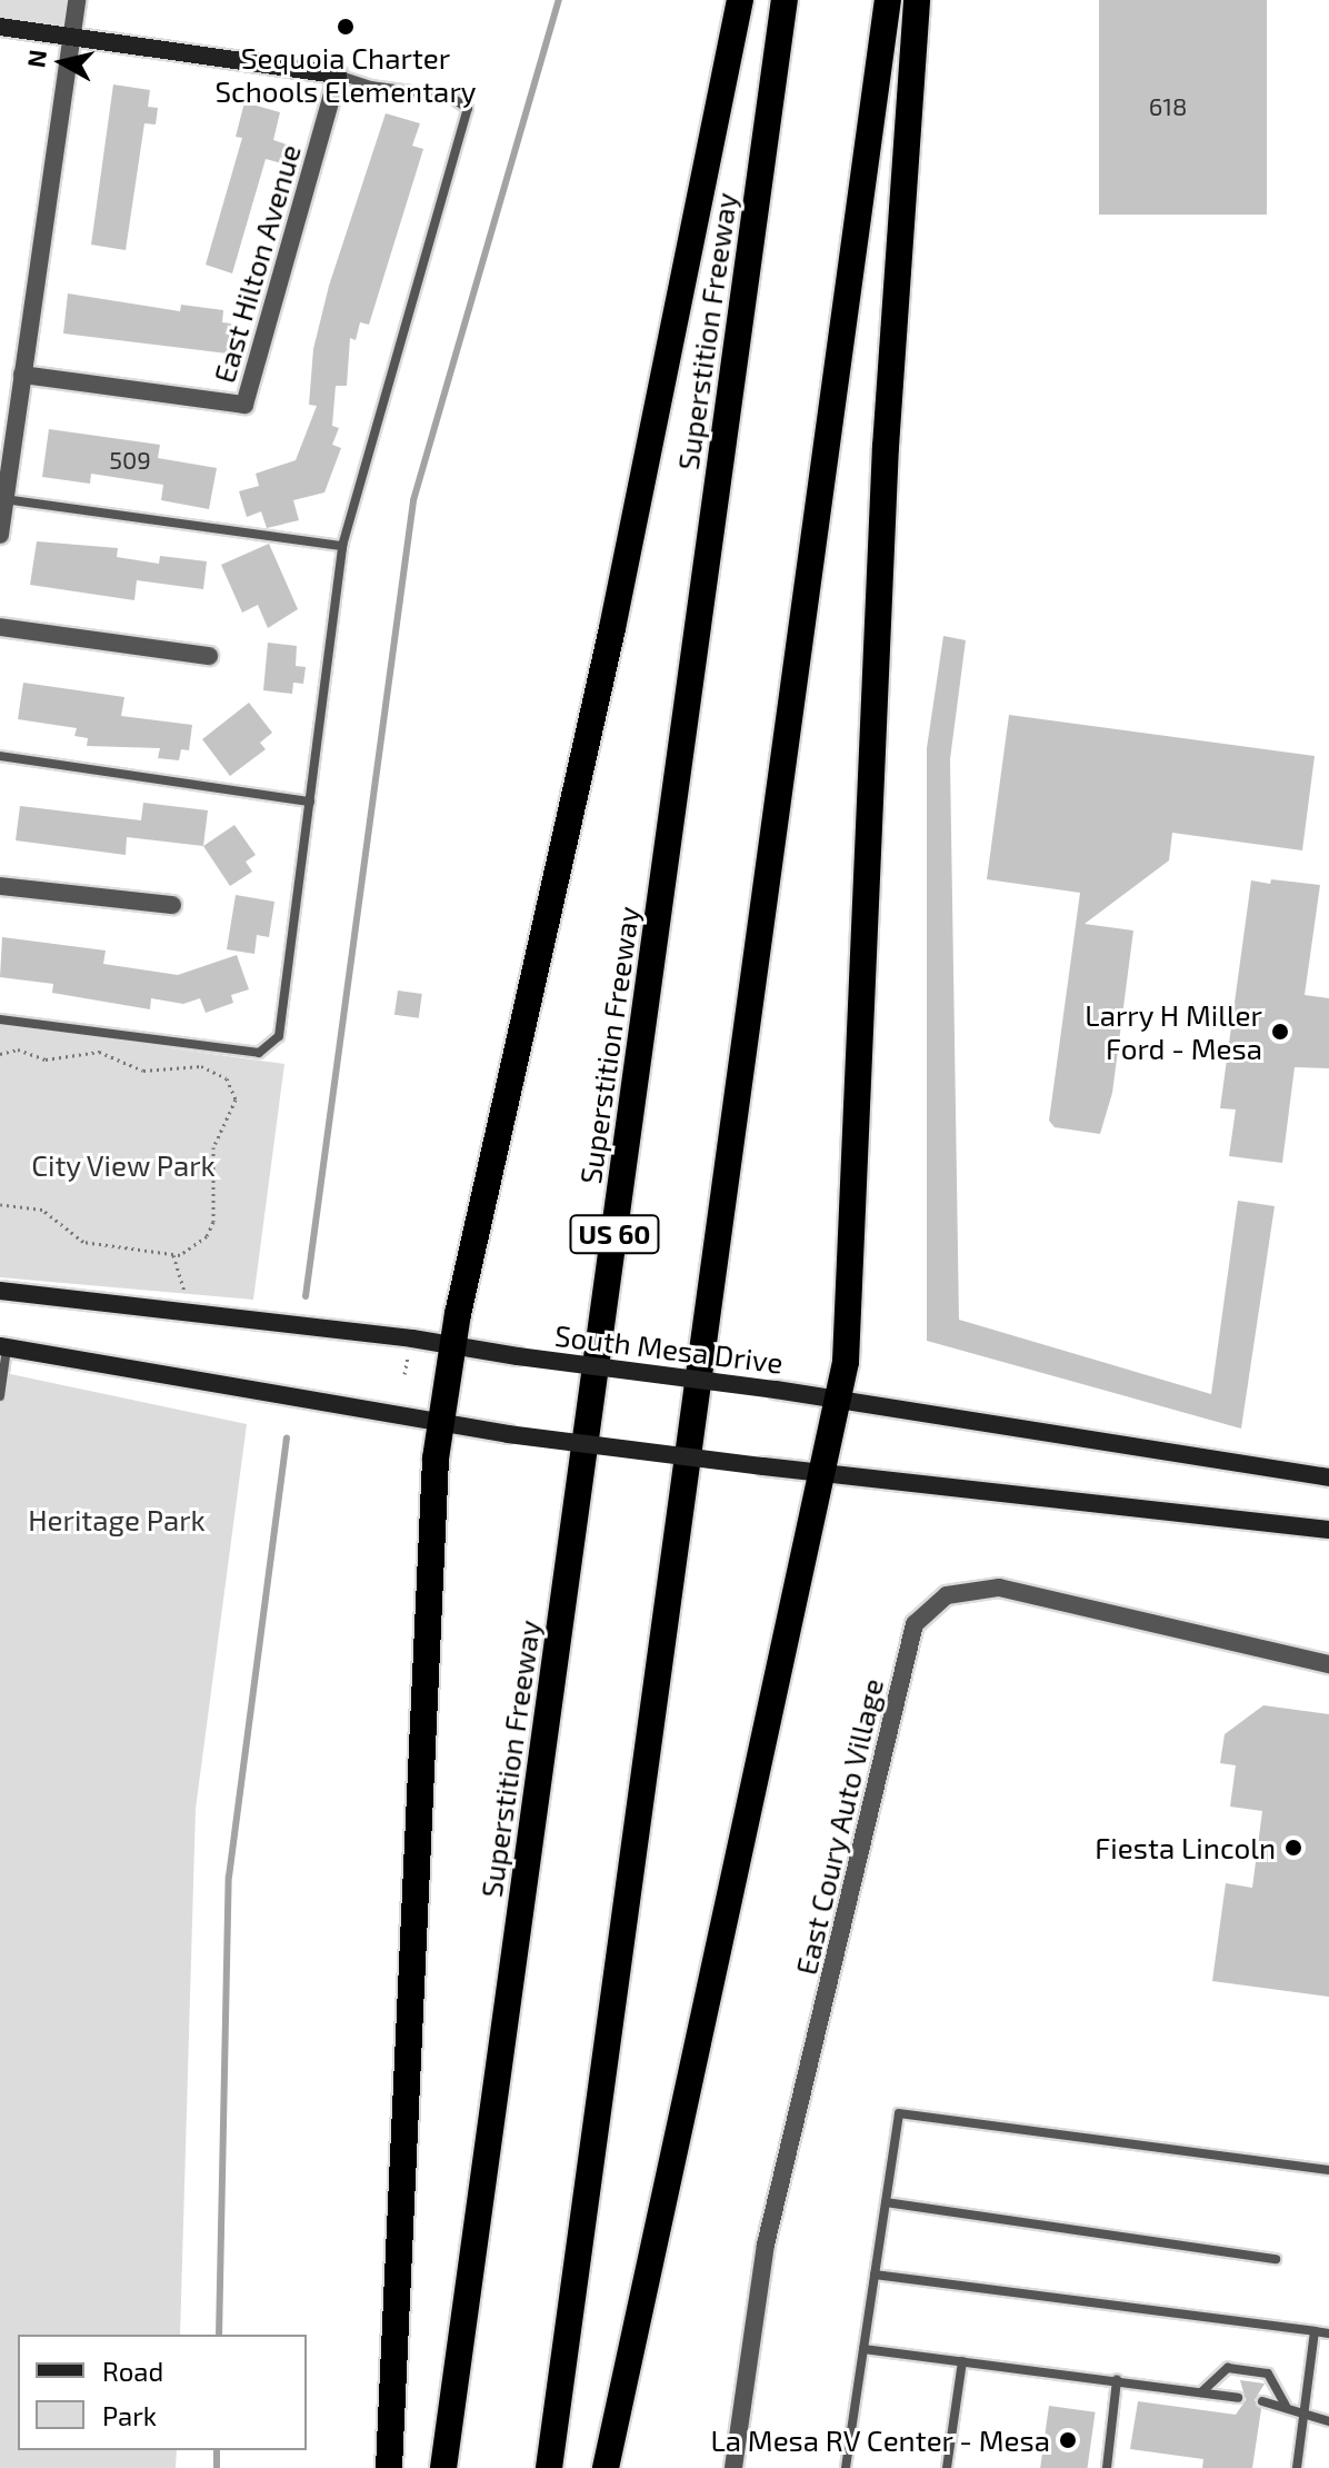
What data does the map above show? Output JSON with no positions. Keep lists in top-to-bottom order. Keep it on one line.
{"streets":{"highway":["Superstition Freeway","US 60"],"main road":["South Mesa Drive"],"street":["East Hilton Avenue","East Coury Auto Village"]},"parks":["City View Park","Heritage Park"],"places":["Sequoia Charter Schools Elementary","Larry H Miller Ford - Mesa","Fiesta Lincoln","La Mesa RV Center - Mesa"],"house_numbers":["618","509"],"legend":["Road","Park"],"north":"left"}
